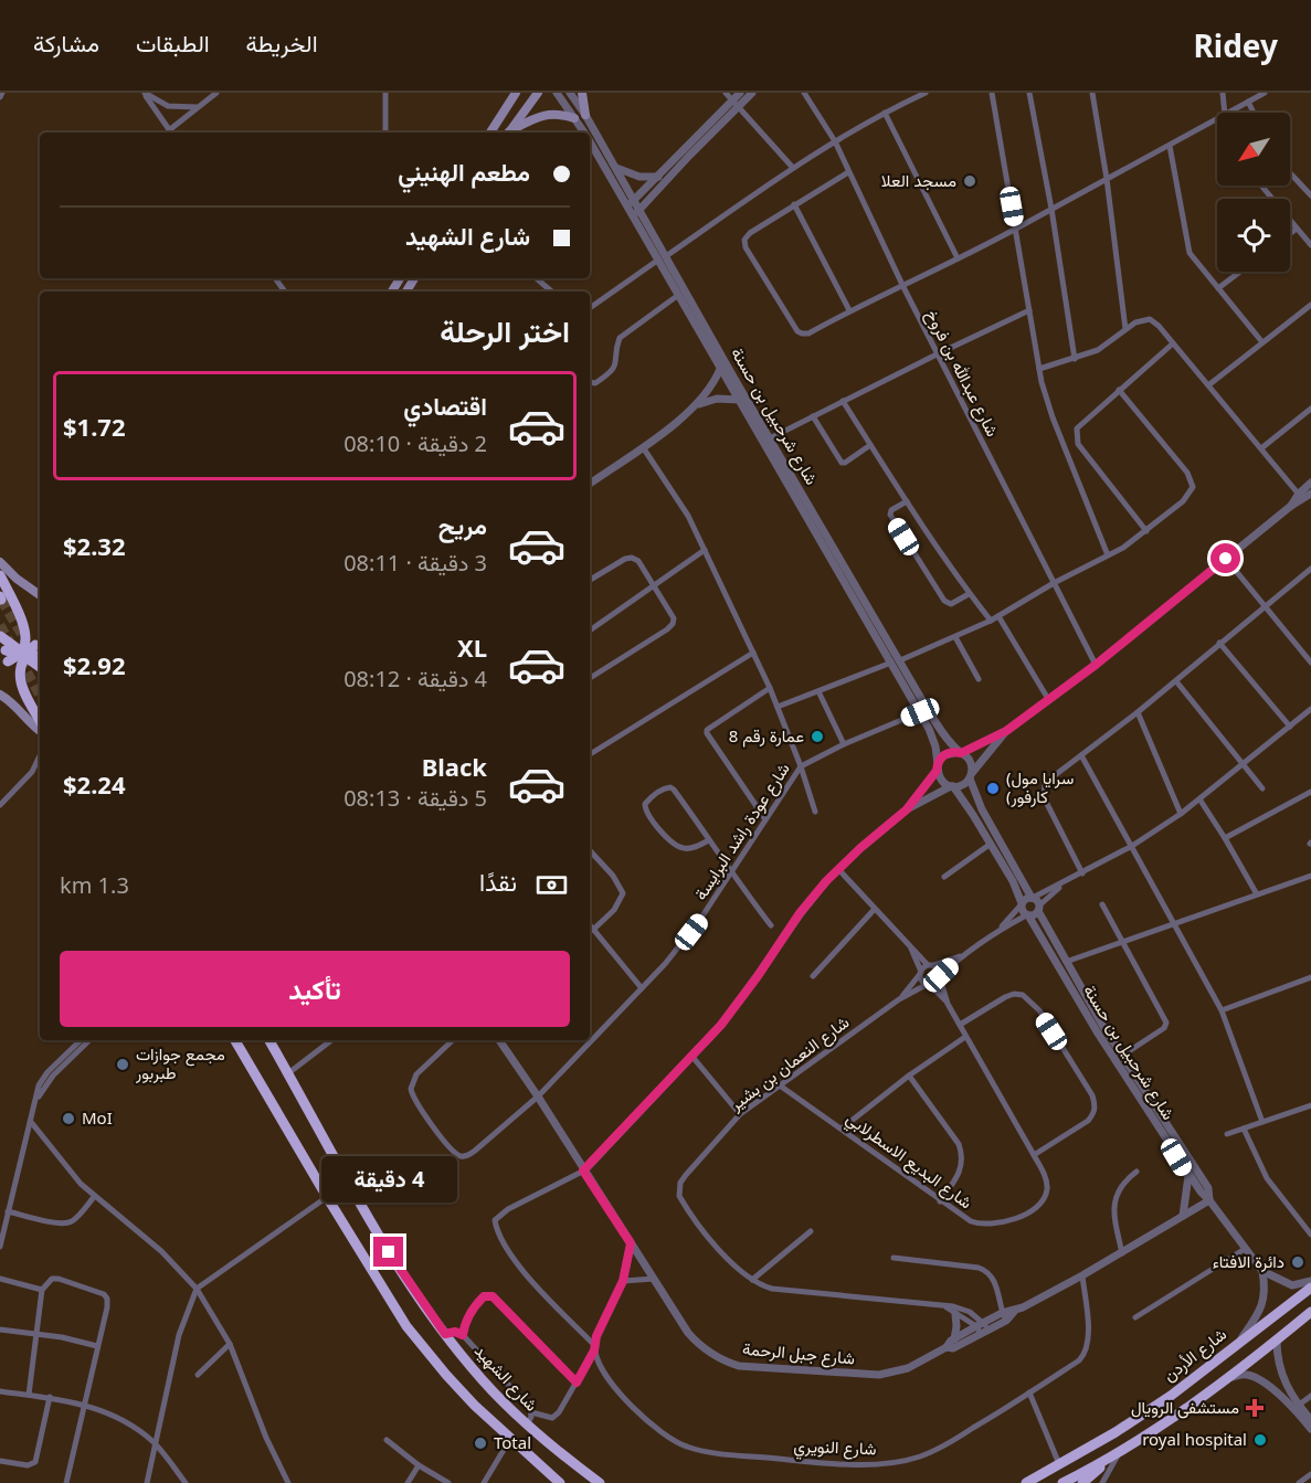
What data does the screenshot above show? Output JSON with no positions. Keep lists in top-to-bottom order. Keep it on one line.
{"streets":{"highway":["شارع الأردن","شارع الشهيد"],"street":["شارع عبدالله بن فروخ","شارع شرحبيل بن حسنة","شارع عودة راشد البرايسة","شارع النعمان بن بشير","شارع البديع الاسطرلابي","شارع جبل الرحمة","شارع النويري"]},"crossings":[["شارع شرحبيل بن حسنة","شارع عودة راشد البرايسة"],["شارع شرحبيل بن حسنة","شارع جبل الرحمة"],["شارع عودة راشد البرايسة","شارع جبل الرحمة"],["شارع النعمان بن بشير","شارع البديع الاسطرلابي"],["شارع النعمان بن بشير","شارع جبل الرحمة"],["شارع جبل الرحمة","شارع النويري"]],"places":{"other":["مسجد العلا","عمارة رقم 8","(سرايا مول (كارفور","مجمع جوازات طبربور","MoI","دائرة الافتاء","royal hospital","Total"],"health":["مستشفى الرويال"]},"north":"bottom left","page":{"header":"Ridey","nav":["الخريطة","الطبقات","مشاركة"],"banner":["مطعم الهنيني","شارع الشهيد"],"heading":"اختر الرحلة","list":[{"name":"اقتصادي","note":"2 دقيقة · 08:10","value":"$1.72"},{"name":"مريح","note":"3 دقيقة · 08:11","value":"$2.32"},{"name":"XL","note":"4 دقيقة · 08:12","value":"$2.92"},{"name":"Black","note":"5 دقيقة · 08:13","value":"$2.24"}],"pay":["نقدًا","1.3 km"],"buttons":"تأكيد","bubble":"4 دقيقة"}}
